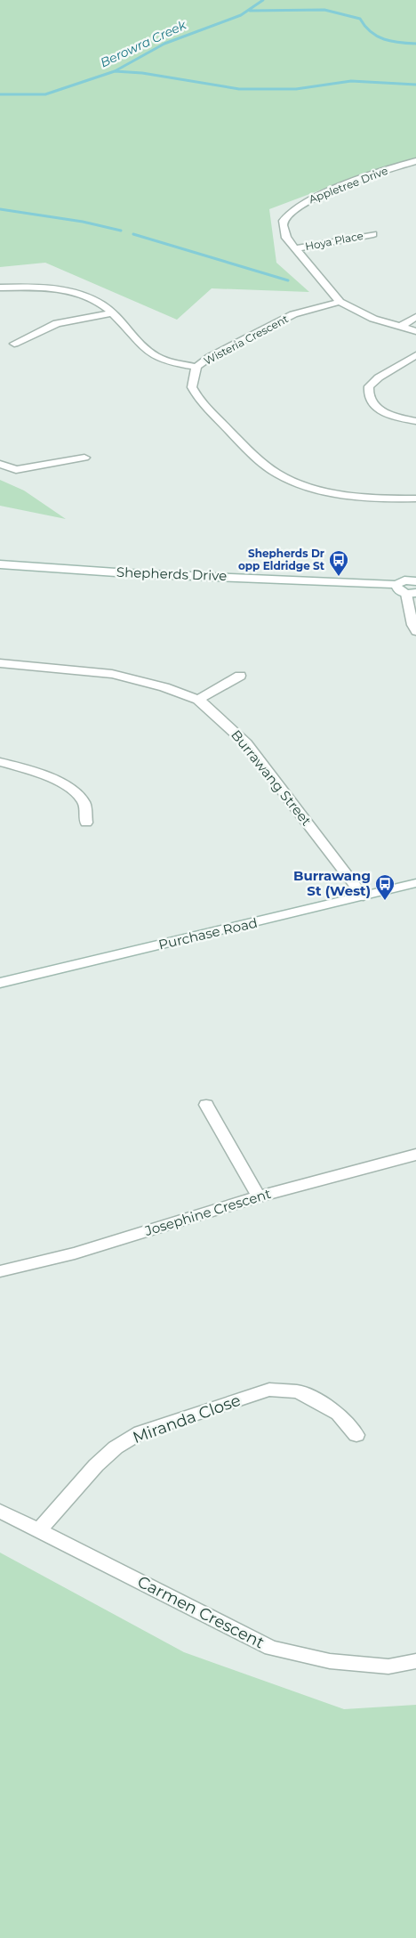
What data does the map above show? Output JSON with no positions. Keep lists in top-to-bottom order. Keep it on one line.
{"streets":{"street":["Appletree Drive","Hoya Place","Wisteria Crescent","Shepherds Drive","Burrawang Street","Purchase Road","Josephine Crescent","Miranda Close","Carmen Crescent"]},"crossings":[["Appletree Drive","Hoya Place"],["Appletree Drive","Wisteria Crescent"],["Burrawang Street","Purchase Road"],["Miranda Close","Carmen Crescent"]],"water":["Berowra Creek"],"places":{"bus stop":["Shepherds Dr opp Eldridge St","Burrawang St (West)"]}}
